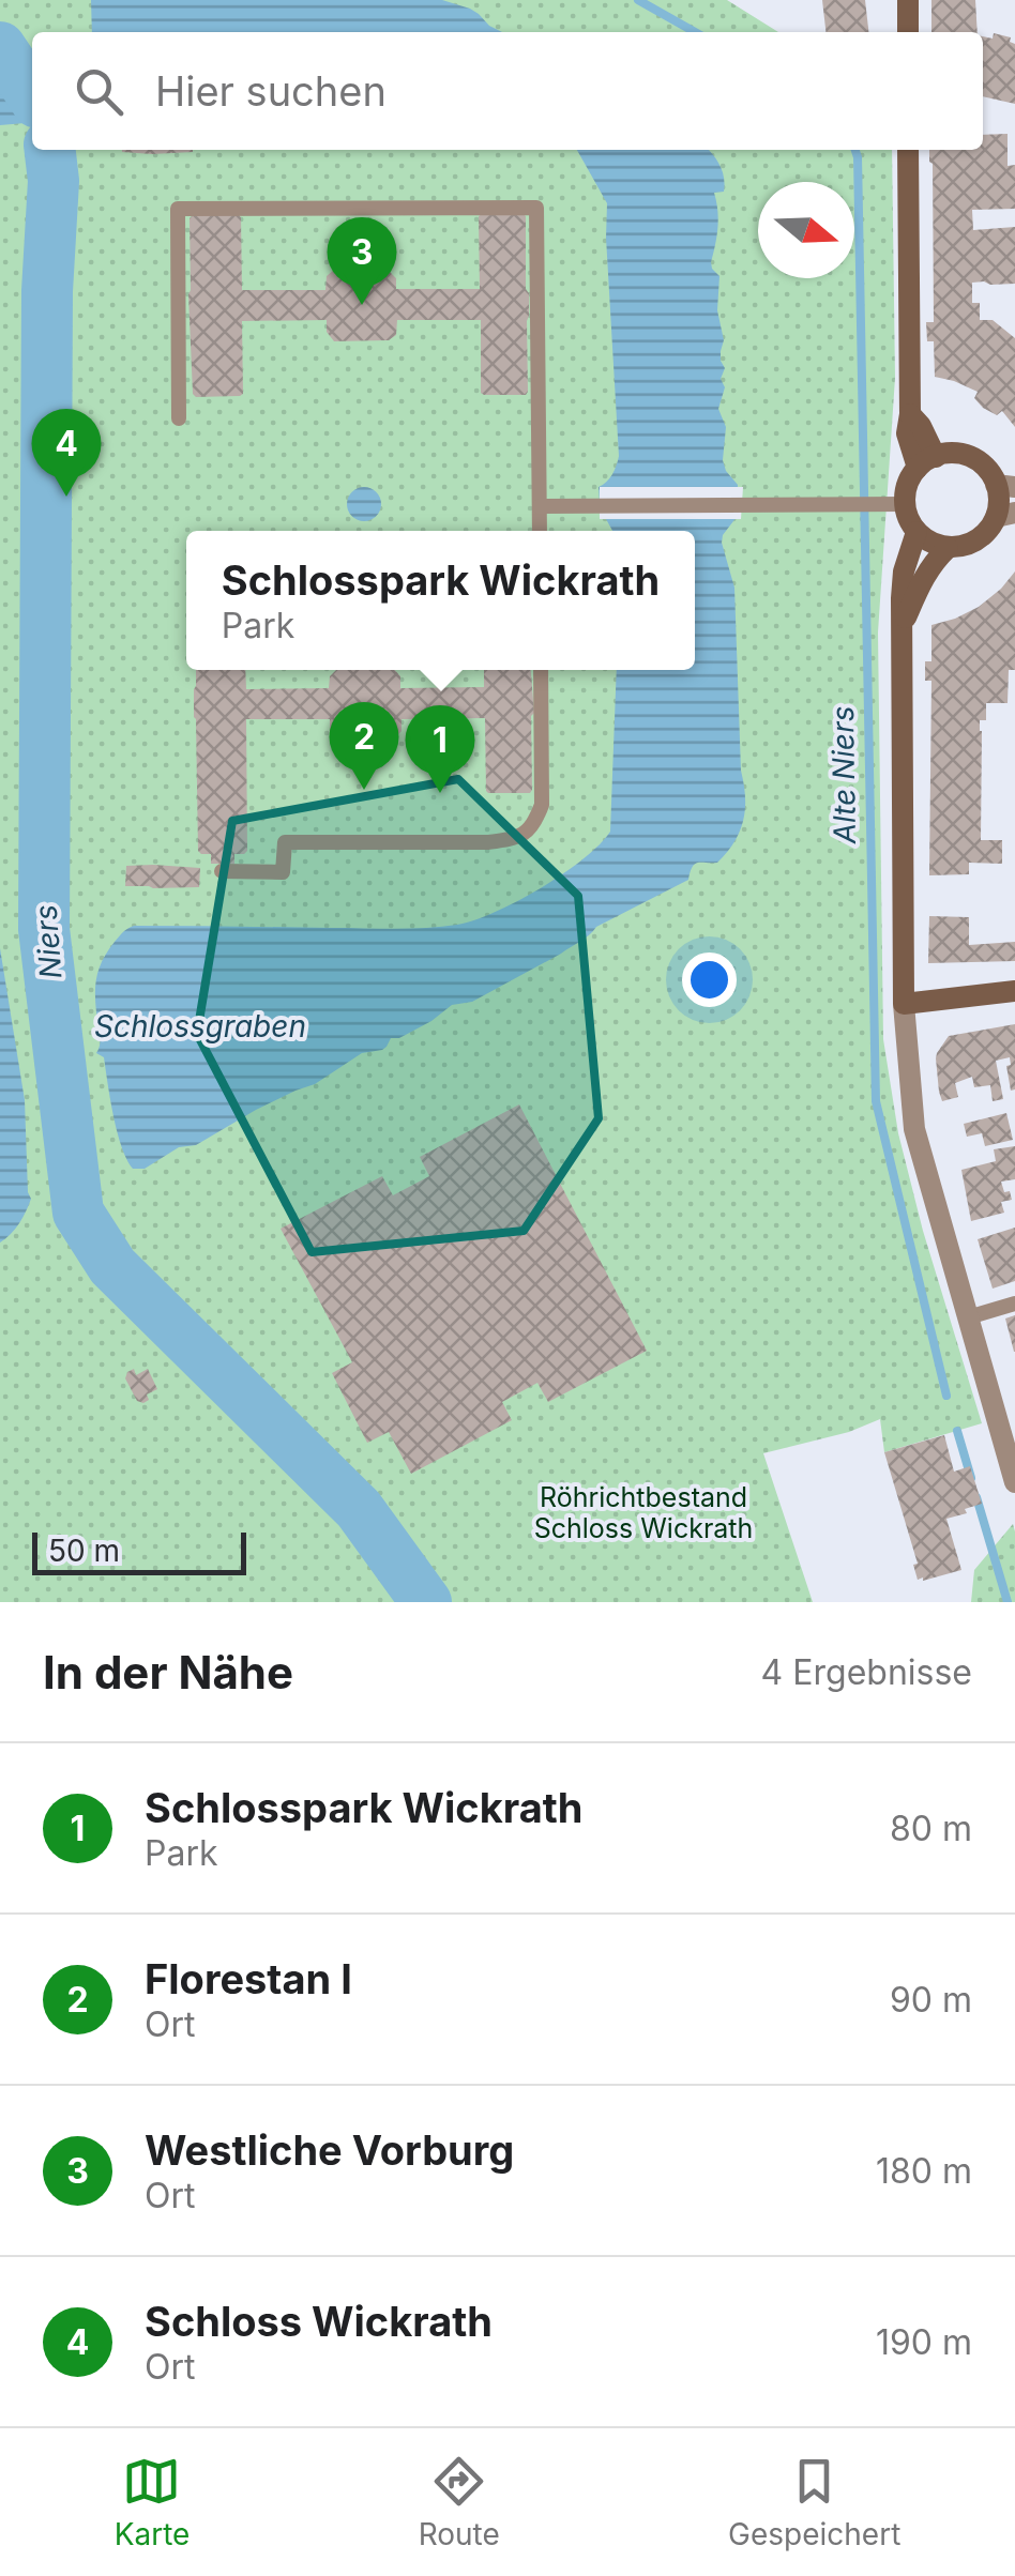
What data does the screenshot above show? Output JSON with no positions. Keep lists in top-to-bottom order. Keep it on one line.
{"water":["Alte Niers","Niers","Schlossgraben"],"parks":["Röhrichtbestand Schloss Wickrath"],"scale_bar":"50 m","north":"right","page":{"search":"Hier suchen","pins":["3","4","2","1"],"popup":["Schlosspark Wickrath","Park"],"scale":"50 m","heading":["In der Nähe","4 Ergebnisse"],"list":[{"mark":"1","name":"Schlosspark Wickrath","note":"Park","value":"80 m"},{"mark":"2","name":"Florestan I","note":"Ort","value":"90 m"},{"mark":"3","name":"Westliche Vorburg","note":"Ort","value":"180 m"},{"mark":"4","name":"Schloss Wickrath","note":"Ort","value":"190 m"}],"nav":["Karte","Route","Gespeichert"]}}
